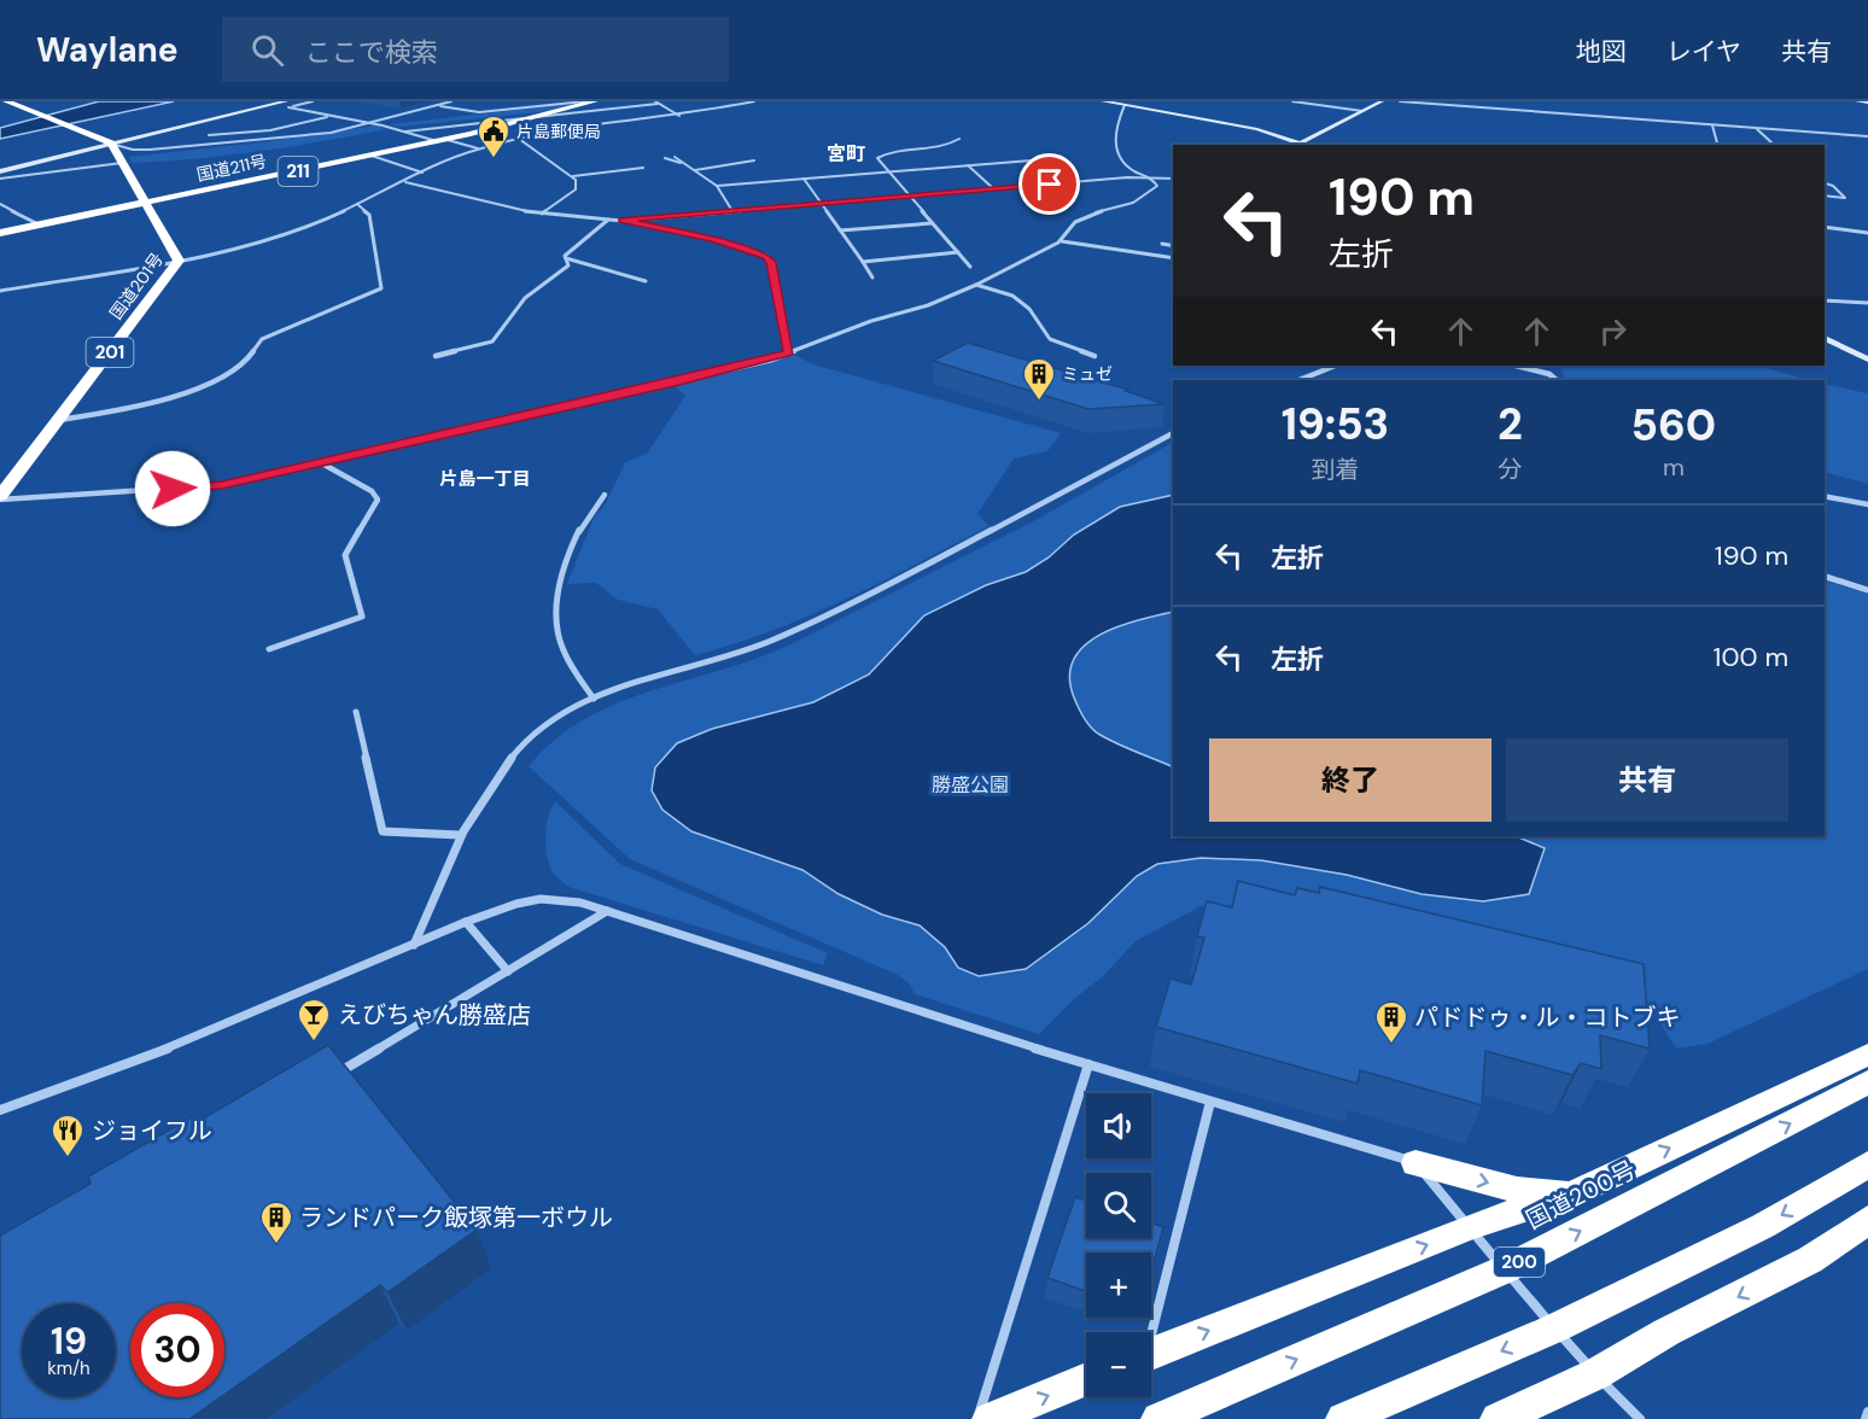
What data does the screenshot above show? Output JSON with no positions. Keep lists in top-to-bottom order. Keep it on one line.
{"streets":{"highway":["国道211号","211","国道201号","201","国道200号","200"]},"crossings":[["国道211号","国道201号"]],"districts":["宮町","片島一丁目"],"parks":["勝盛公園"],"places":{"public building":["片島郵便局"],"building":["ミュゼ","パドドゥ・ル・コトブキ","ランドパーク飯塚第一ボウル"],"bar":["えびちゃん勝盛店"],"restaurant":["ジョイフル"]},"page":{"header":"Waylane","search":"ここで検索","nav":["地図","レイヤ","共有"],"turn":["190 m","左折"],"eta":["19:53","到着","2","分","560","m"],"list":[{"name":"左折","value":"190 m"},{"name":"左折","value":"100 m"}],"buttons":["終了","共有"],"map_buttons":["+","−"],"speed":"19 km/h","limit":"30"}}
